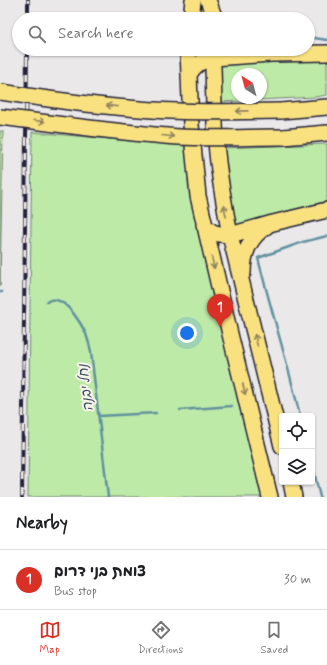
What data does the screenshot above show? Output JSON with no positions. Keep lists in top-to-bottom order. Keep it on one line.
{"water":["נחל יבנה"],"north":"top left","page":{"search":"Search here","pins":"1","heading":"Nearby","list":[{"mark":"1","name":"צומת בני דרום","note":"Bus stop","value":"30 m"}],"nav":["Map","Directions","Saved"]}}
